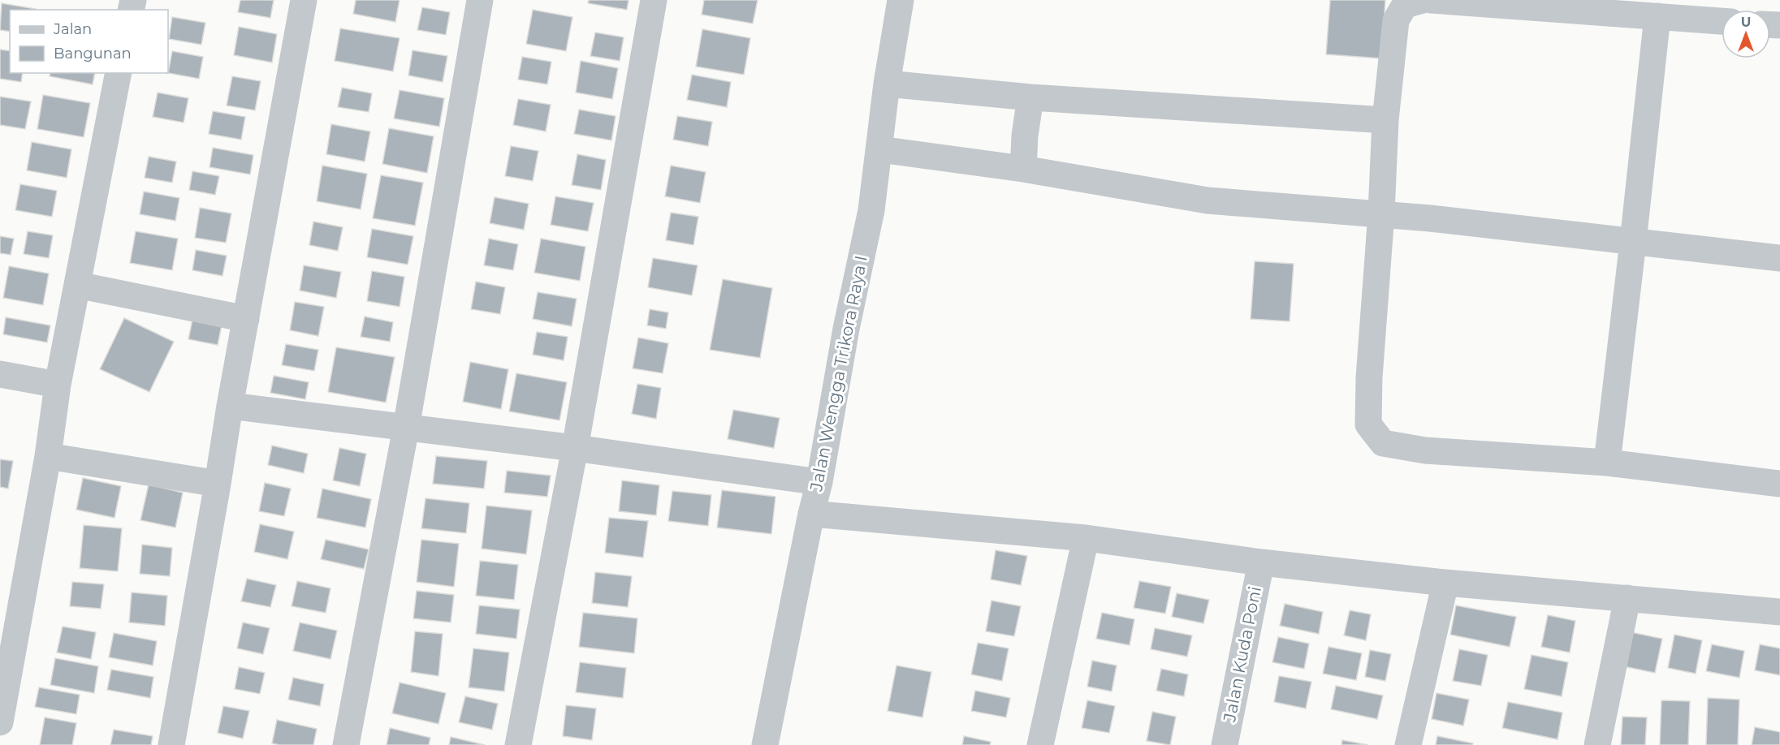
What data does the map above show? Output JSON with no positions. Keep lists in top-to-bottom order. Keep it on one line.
{"streets":{"street":["Jalan Wengga Trikora Raya I","Jalan Kuda Poni"]},"legend":["Jalan","Bangunan"],"north":"top"}
